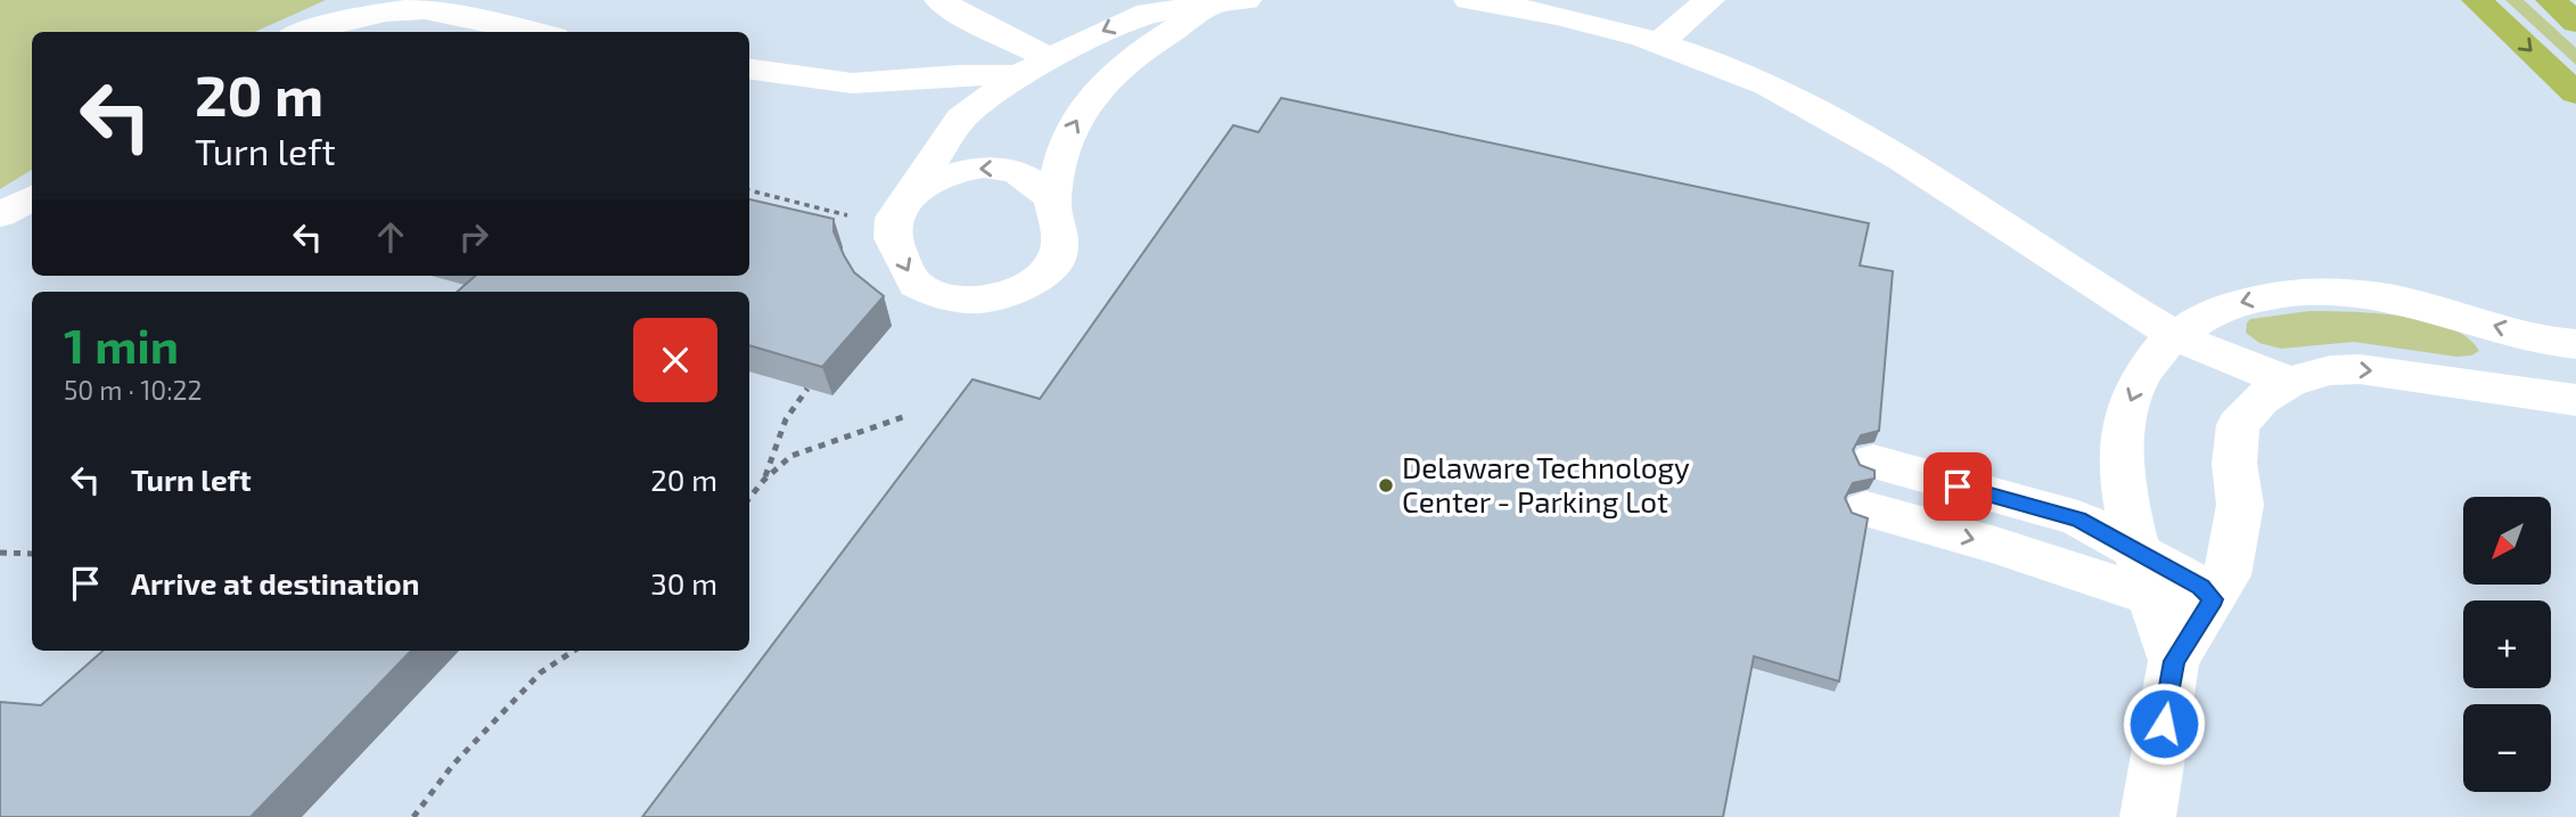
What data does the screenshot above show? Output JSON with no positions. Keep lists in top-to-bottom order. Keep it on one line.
{"places":["Delaware Technology Center - Parking Lot"],"north":"bottom left","page":{"turn":["20 m","Turn left"],"heading":["1 min","50 m · 10:22"],"list":[{"name":"Turn left","value":"20 m"},{"name":"Arrive at destination","value":"30 m"}],"map_buttons":["+","−"]}}
